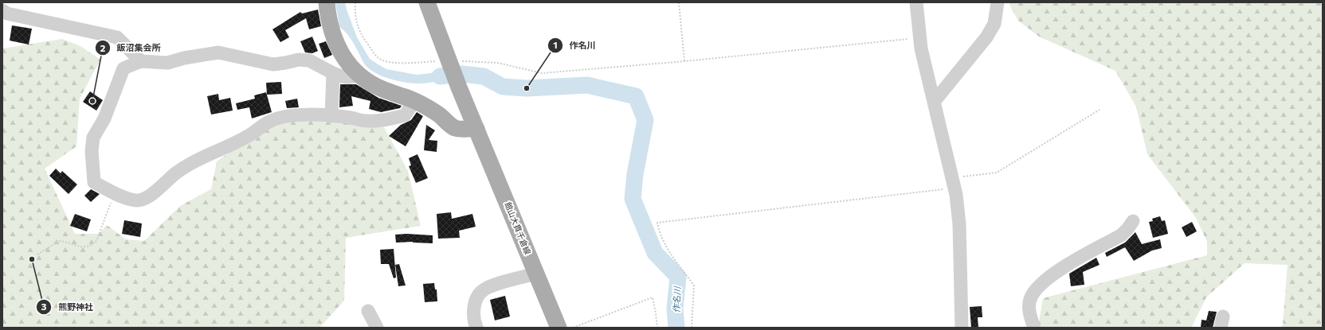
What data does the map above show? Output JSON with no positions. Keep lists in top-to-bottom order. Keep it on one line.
{"streets":{"main road":["館山大貫千倉線"]},"water":["作名川"],"places":["作名川","飯沼集会所","熊野神社"]}
